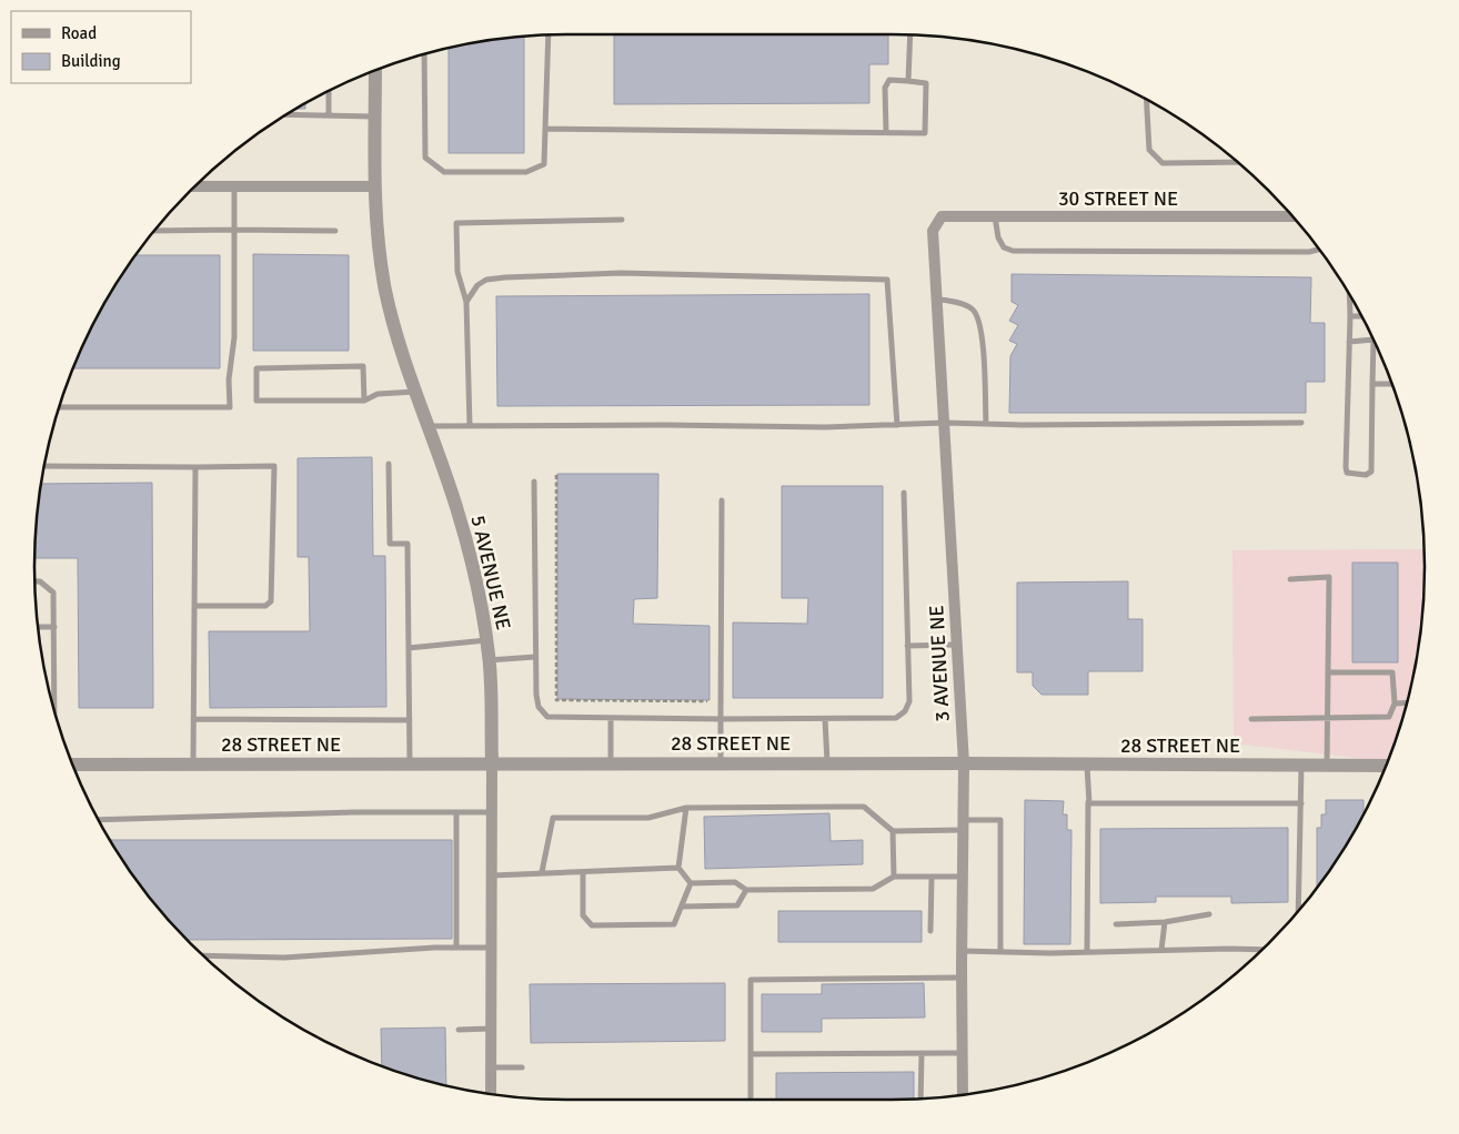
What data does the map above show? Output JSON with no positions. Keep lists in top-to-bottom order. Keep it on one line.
{"streets":{"street":["30 STREET NE","5 AVENUE NE","3 AVENUE NE","28 STREET NE"]},"crossings":[["30 STREET NE","3 AVENUE NE"],["5 AVENUE NE","28 STREET NE"],["3 AVENUE NE","28 STREET NE"]],"legend":["Road","Building"]}
